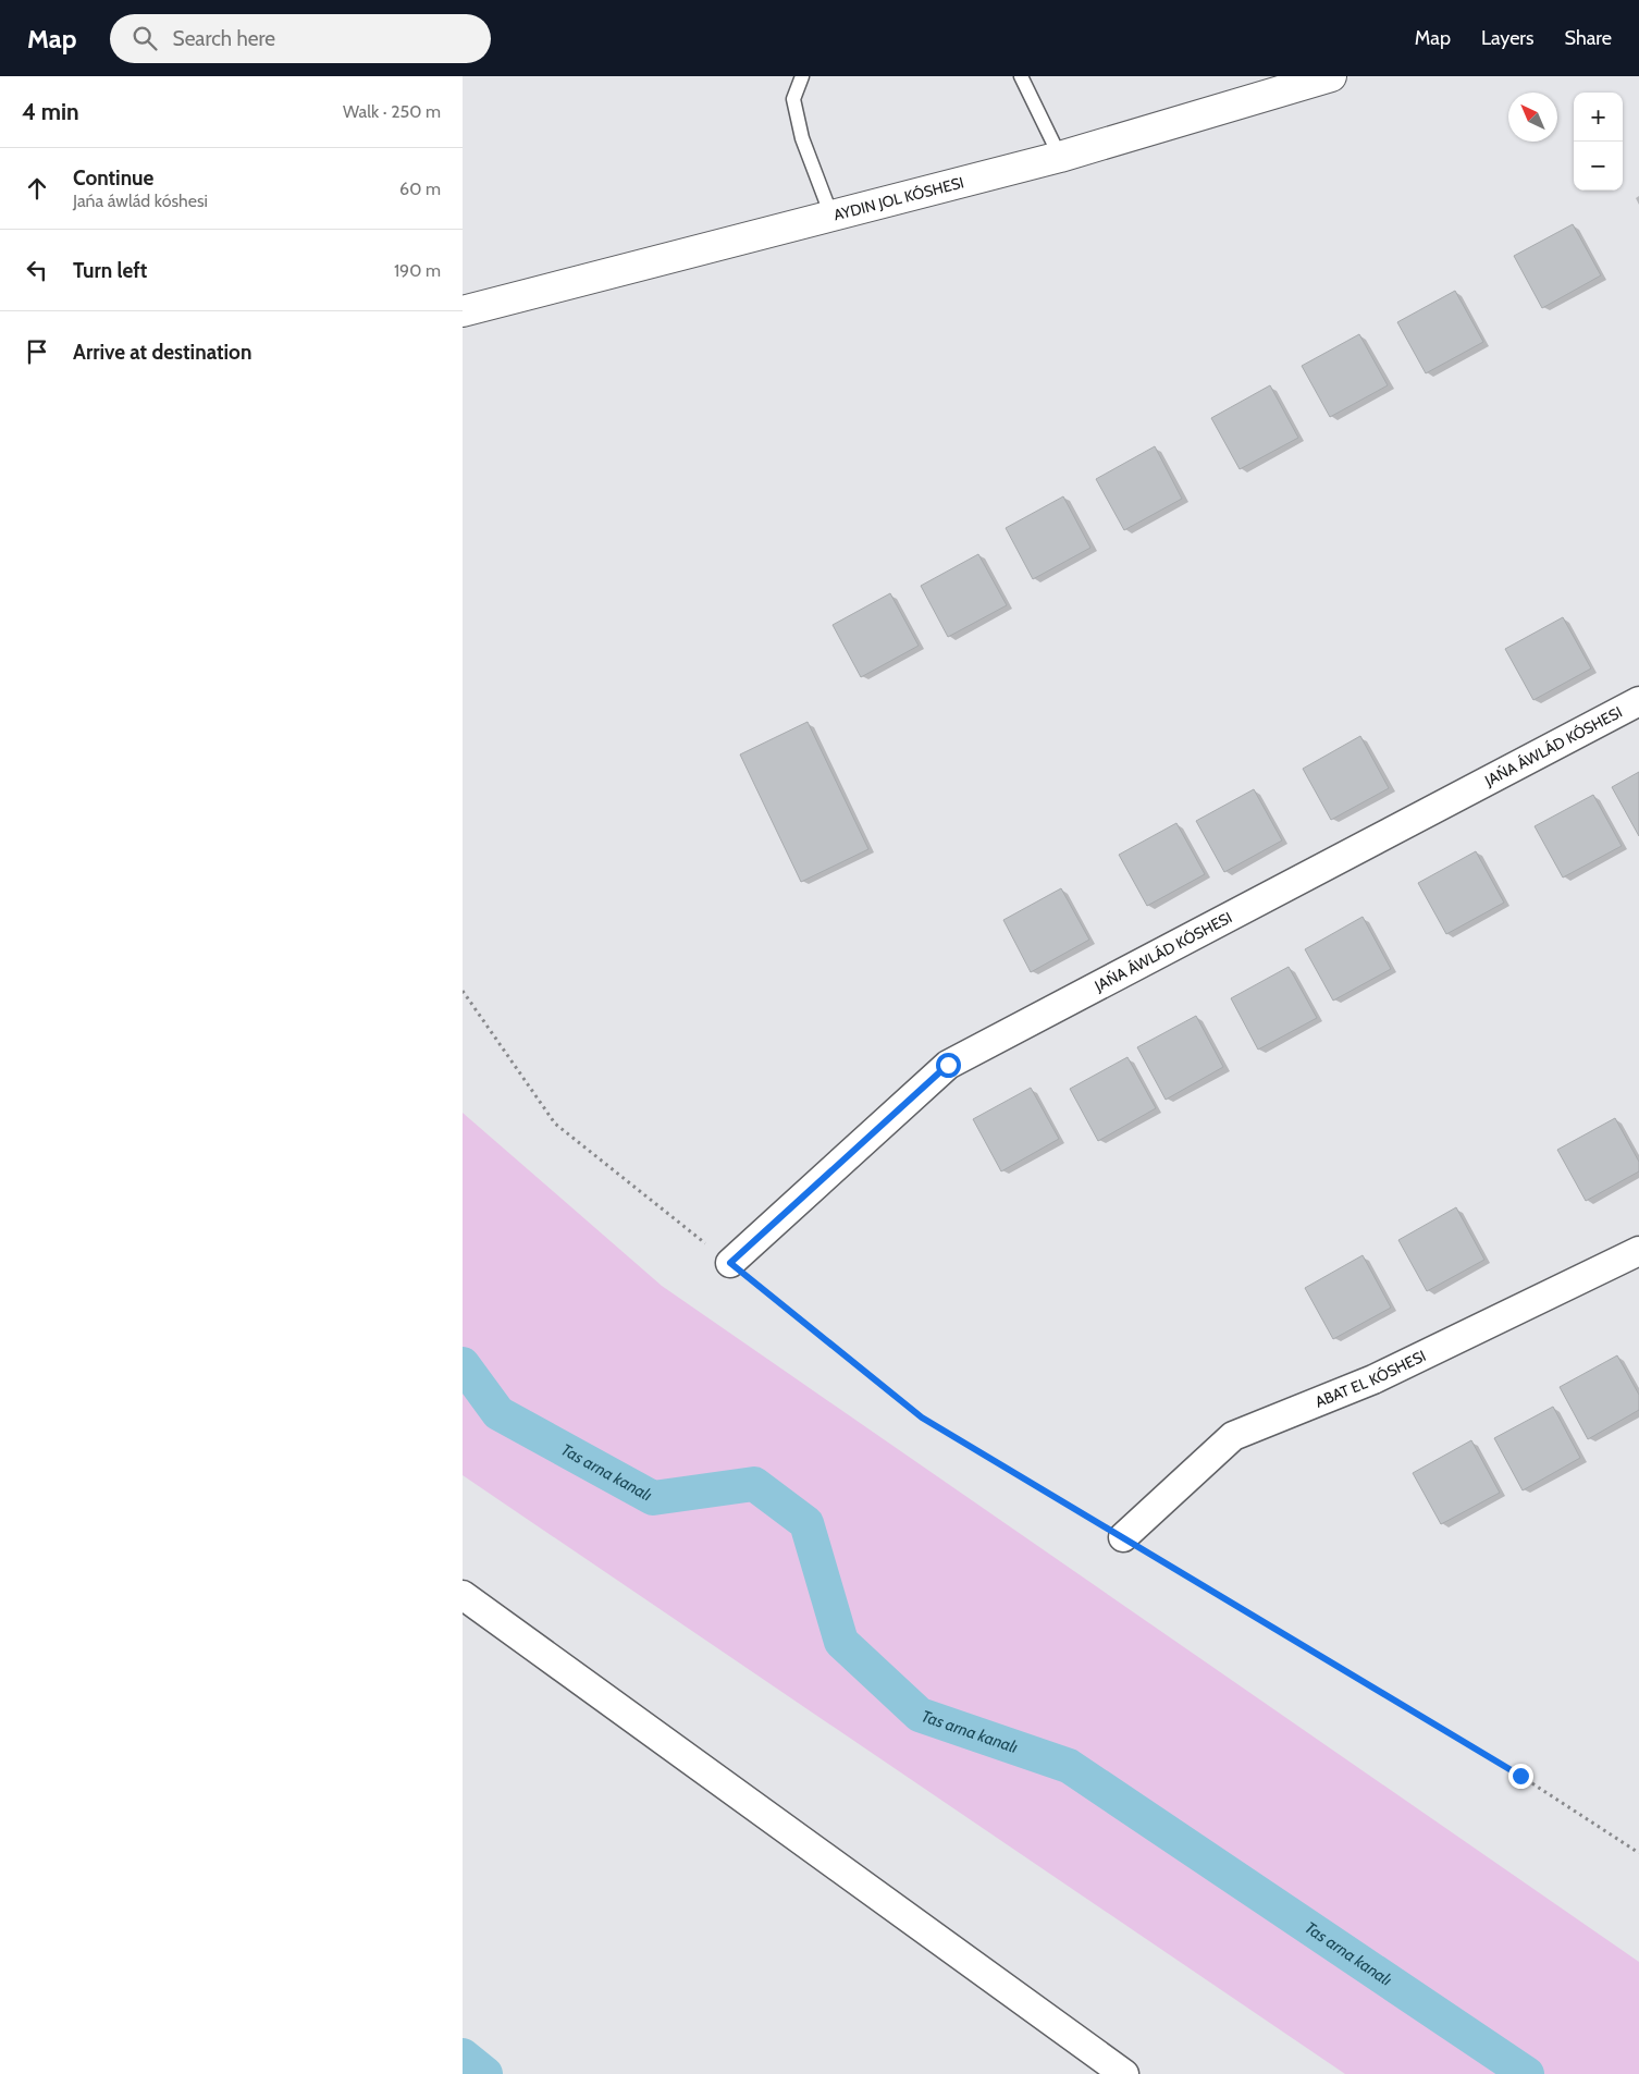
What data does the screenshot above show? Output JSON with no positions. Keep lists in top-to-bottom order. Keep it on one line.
{"streets":{"street":["JAŃA ÁWLÁD KÓSHESI","ABAT EL KÓSHESI"]},"water":["Tas arna kanalı"],"north":"top left","page":{"header":"Map","search":"Search here","nav":["Map","Layers","Share"],"heading":["4 min","Walk · 250 m"],"map_buttons":["+","−"],"list":[["Continue","Jańa áwlád kóshesi","60 m"],["Turn left","190 m"],"Arrive at destination"]}}
